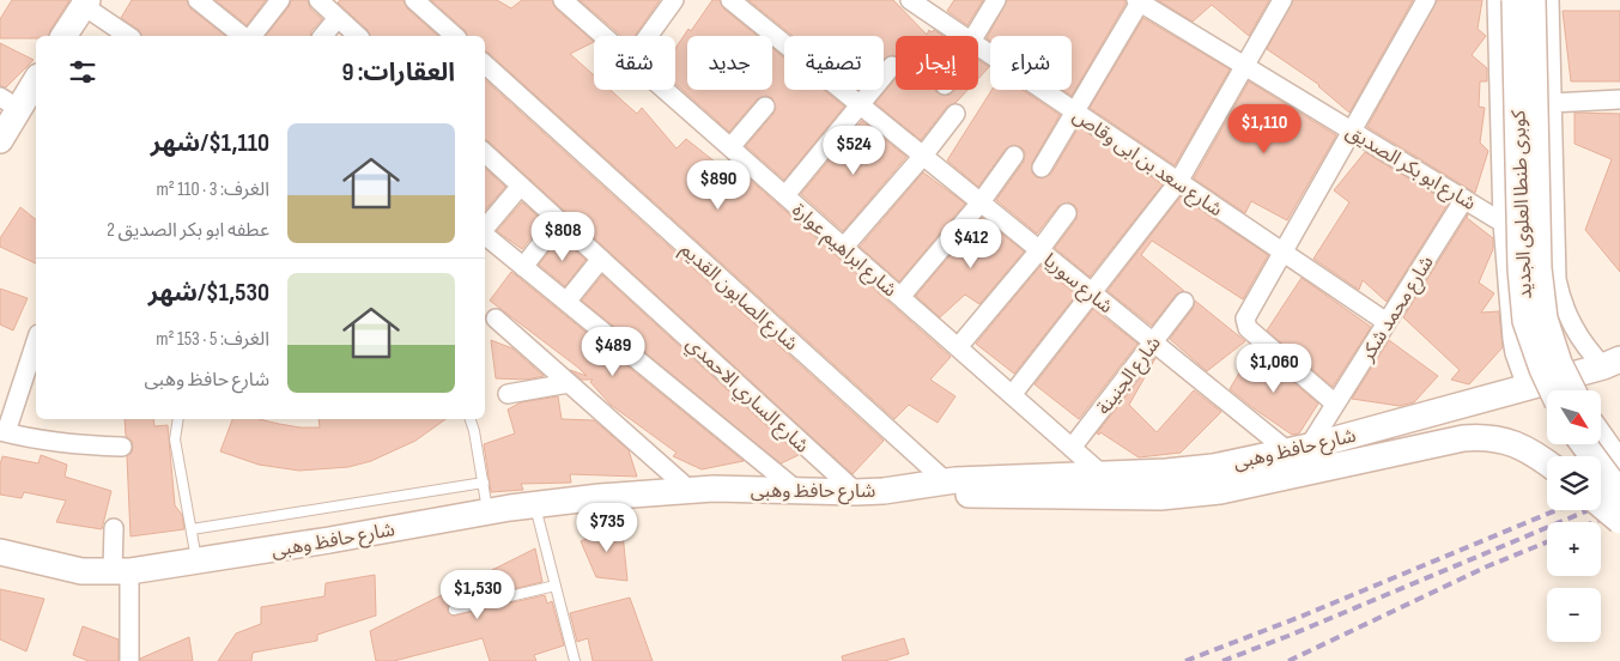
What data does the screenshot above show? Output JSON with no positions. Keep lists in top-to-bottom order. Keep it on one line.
{"streets":{"main road":["كوبرى طنطا العلوى الجديد","شارع حافظ وهبى"],"street":["شارع سعد بن ابى وقاص","شارع ابو بكر الصديق","شارع ابراهيم عوارة","شارع سوريا","شارع الصابون القديم","شارع محمد شكر","شارع الجنينة","شارع الساري الاحمدي"]},"crossings":[["شارع سعد بن ابى وقاص","شارع محمد شكر"],["شارع ابو بكر الصديق","شارع محمد شكر"],["شارع ابراهيم عوارة","شارع الجنينة"],["شارع ابراهيم عوارة","شارع حافظ وهبى"],["شارع سوريا","شارع محمد شكر"],["شارع سوريا","شارع الجنينة"],["شارع سوريا","شارع حافظ وهبى"],["شارع الصابون القديم","شارع حافظ وهبى"],["شارع محمد شكر","شارع حافظ وهبى"],["شارع الساري الاحمدي","شارع حافظ وهبى"]],"north":"bottom right","page":{"chip":["شراء","إيجار","تصفية","جديد","شقة"],"heading":"العقارات: 9","price":["$1,110","$524","$890","$808","$412","$489","$1,060","$735","$1,530"],"list":[{"name":"$1,110/شهر","note":"الغرف: 3 · 110 m² · عطفه ابو بكر الصديق 2"},{"name":"$1,530/شهر","note":"الغرف: 5 · 153 m² · شارع حافظ وهبى"}],"map_buttons":["+","−"]}}
